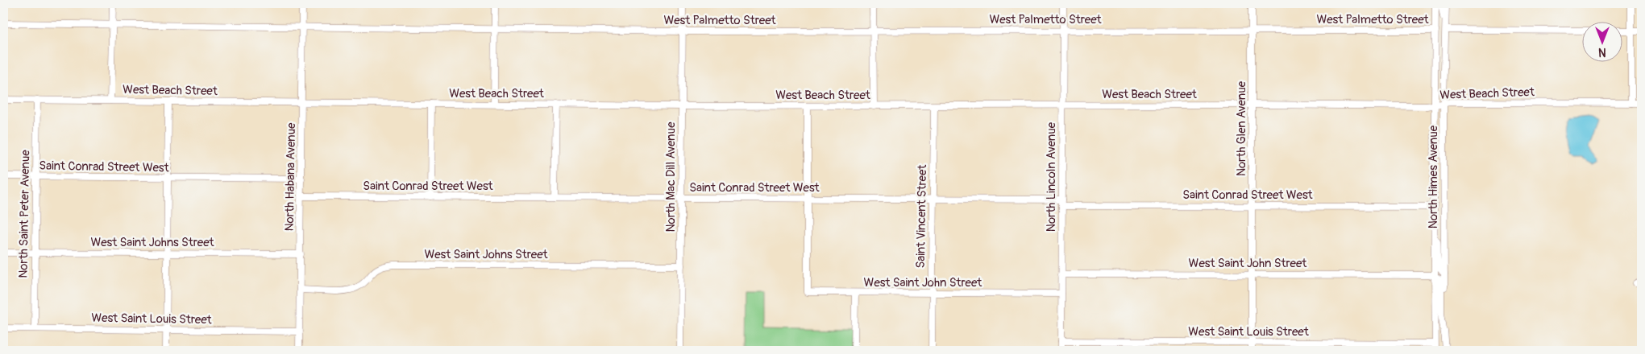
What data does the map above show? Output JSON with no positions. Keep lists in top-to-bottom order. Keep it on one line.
{"streets":{"street":["West Palmetto Street","West Beach Street","North Glen Avenue","Saint Conrad Street West","North Habana Avenue","North Mac Dill Avenue","North Lincoln Avenue","North Himes Avenue","North Saint Peter Avenue","Saint Vincent Street","West Saint Johns Street","West Saint John Street","West Saint Louis Street"]},"crossings":[["West Palmetto Street","North Glen Avenue"],["West Palmetto Street","North Habana Avenue"],["West Palmetto Street","North Mac Dill Avenue"],["West Palmetto Street","North Lincoln Avenue"],["West Palmetto Street","North Himes Avenue"],["West Beach Street","North Glen Avenue"],["West Beach Street","North Habana Avenue"],["West Beach Street","North Mac Dill Avenue"],["West Beach Street","North Lincoln Avenue"],["West Beach Street","North Himes Avenue"],["West Beach Street","North Saint Peter Avenue"],["West Beach Street","Saint Vincent Street"],["North Glen Avenue","Saint Conrad Street West"],["North Glen Avenue","West Saint John Street"],["North Glen Avenue","West Saint Louis Street"],["Saint Conrad Street West","North Habana Avenue"],["Saint Conrad Street West","North Mac Dill Avenue"],["Saint Conrad Street West","North Lincoln Avenue"],["Saint Conrad Street West","North Himes Avenue"],["Saint Conrad Street West","North Saint Peter Avenue"],["Saint Conrad Street West","Saint Vincent Street"],["Saint Conrad Street West","West Saint John Street"],["North Habana Avenue","West Saint Johns Street"],["North Habana Avenue","West Saint Louis Street"],["North Mac Dill Avenue","West Saint Johns Street"],["North Lincoln Avenue","West Saint John Street"],["North Lincoln Avenue","West Saint Louis Street"],["North Himes Avenue","West Saint John Street"],["North Himes Avenue","West Saint Louis Street"],["North Saint Peter Avenue","West Saint Johns Street"],["North Saint Peter Avenue","West Saint Louis Street"],["Saint Vincent Street","West Saint John Street"]],"north":"bottom"}
